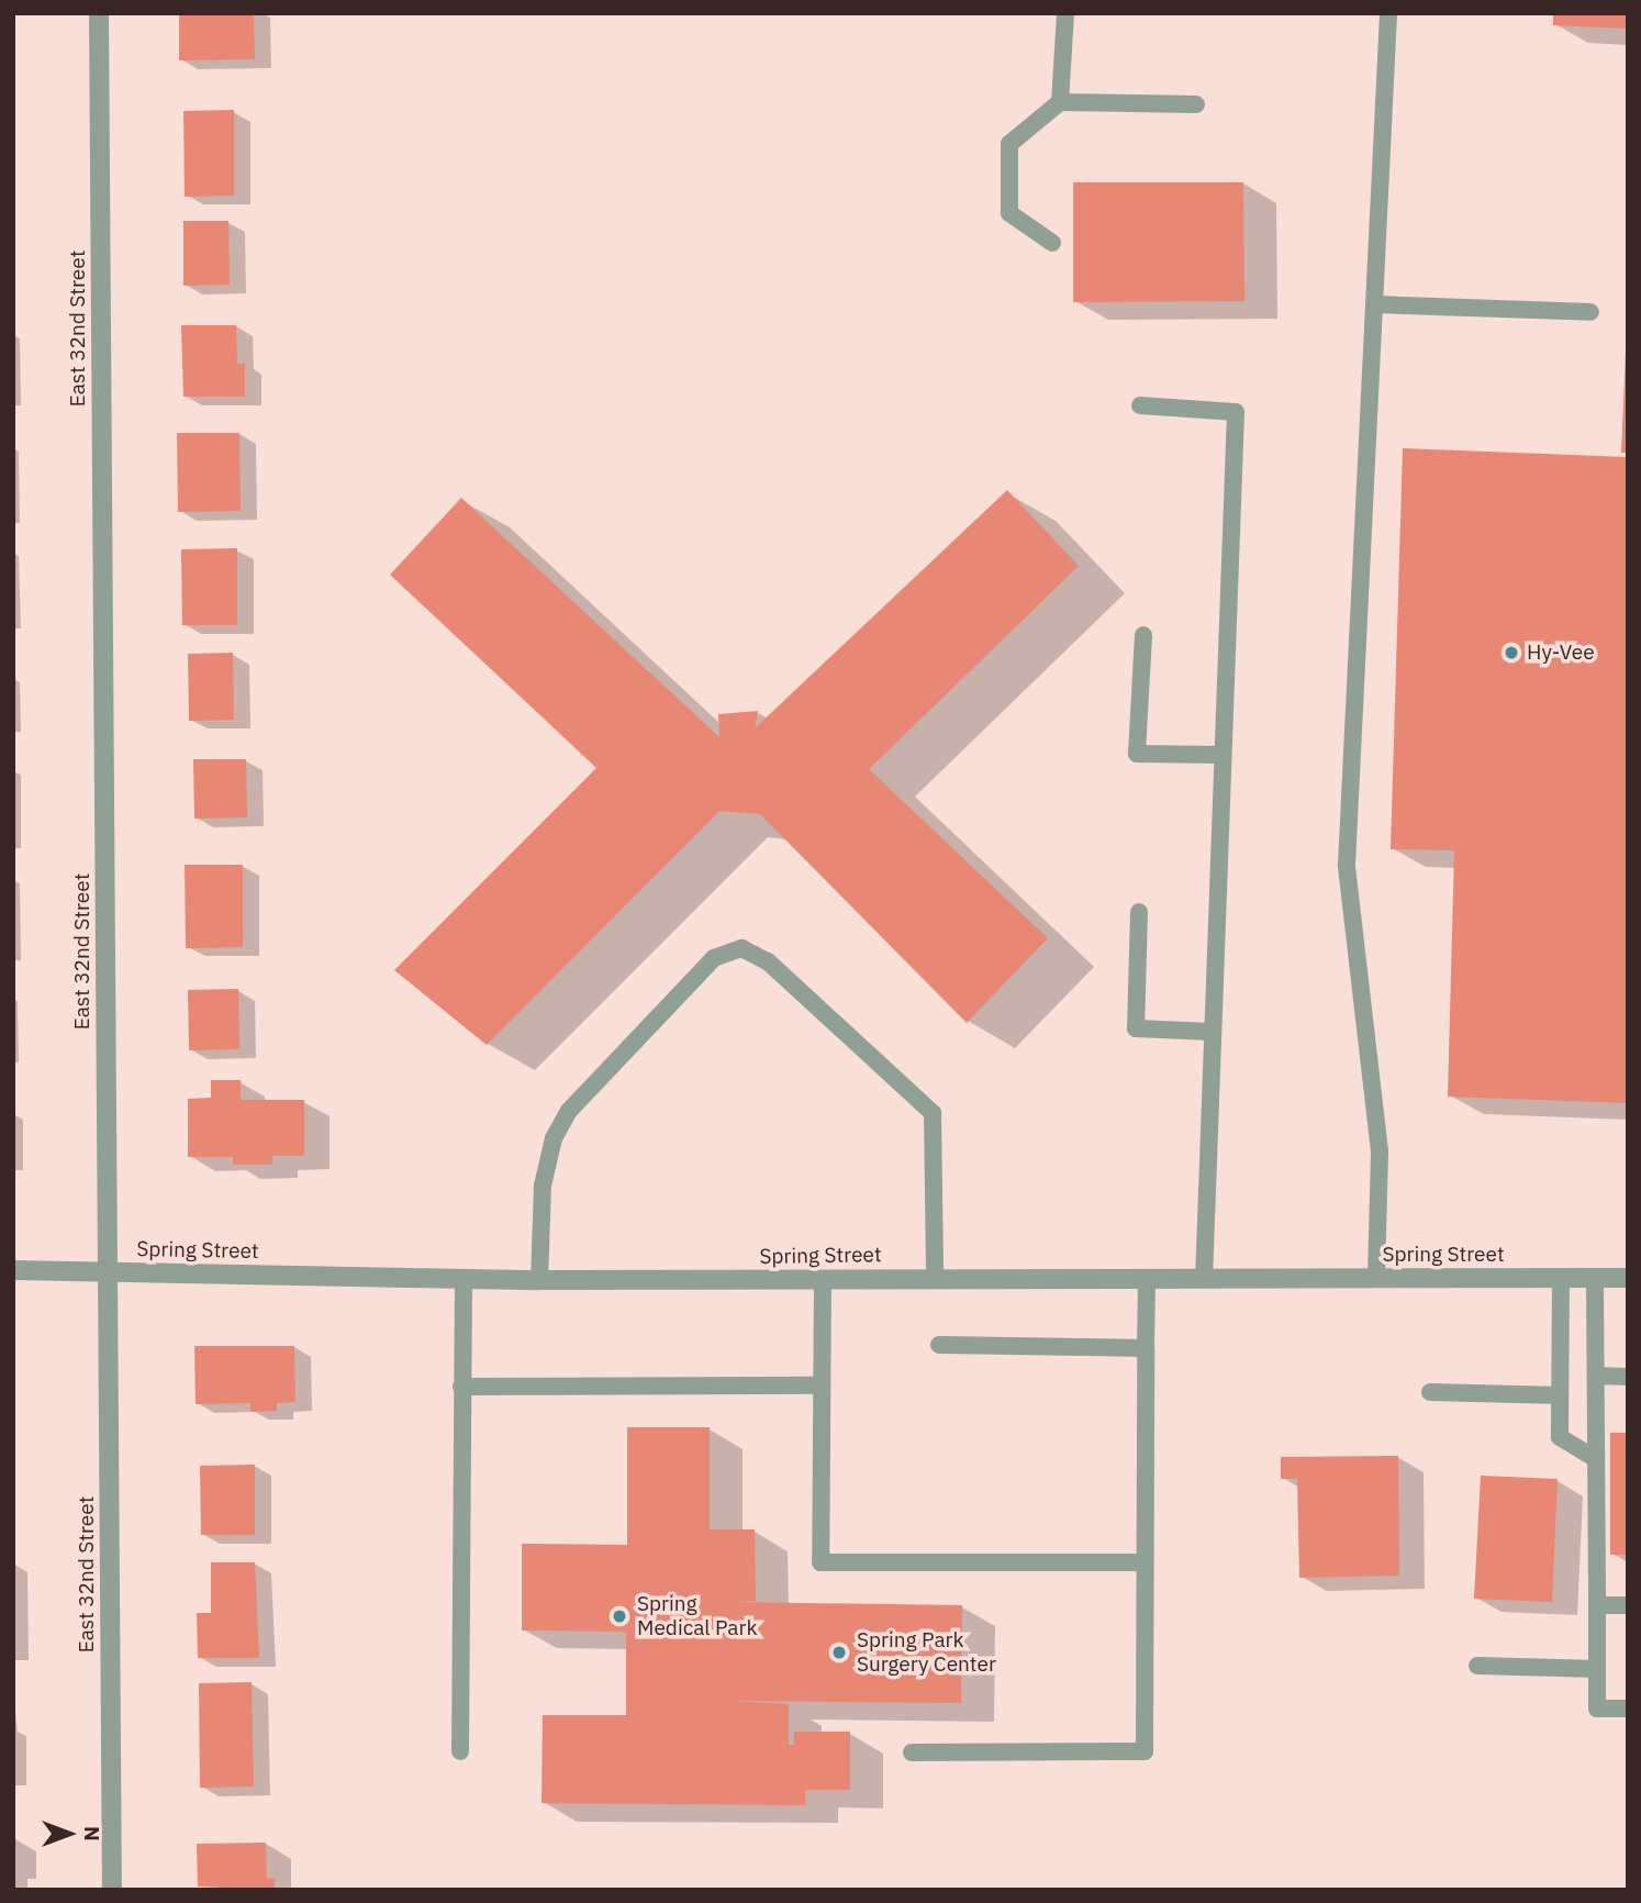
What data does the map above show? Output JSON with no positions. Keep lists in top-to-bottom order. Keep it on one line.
{"streets":{"street":["East 32nd Street","Spring Street"]},"crossings":[["East 32nd Street","Spring Street"]],"places":["Hy-Vee","Spring Medical Park","Spring Park Surgery Center"],"north":"right"}
